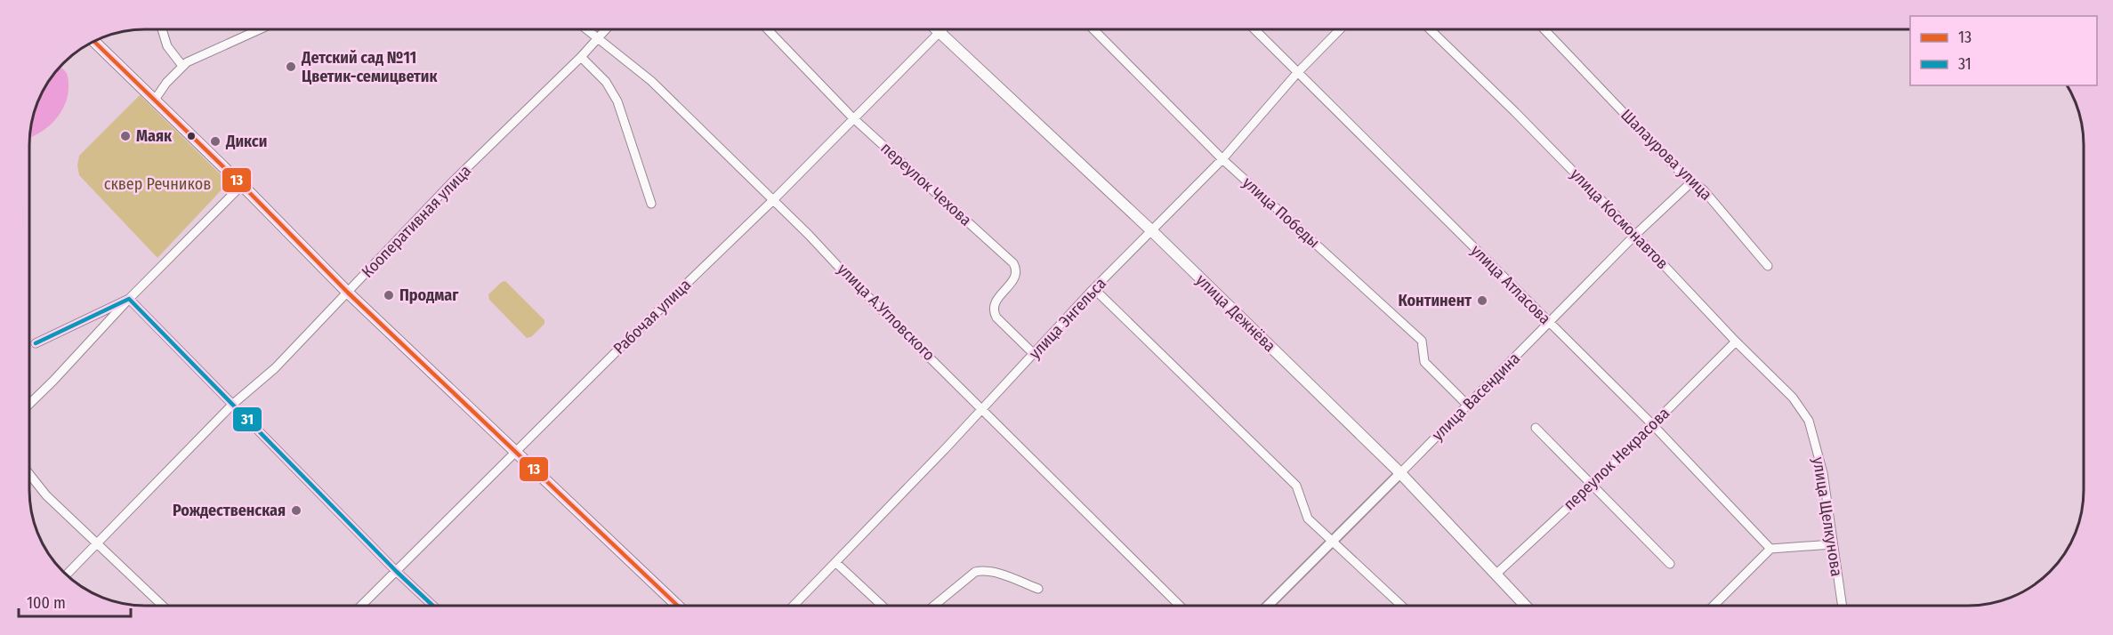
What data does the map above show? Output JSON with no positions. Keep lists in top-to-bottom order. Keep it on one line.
{"streets":{"main road":["улица Дежнёва"],"street":["Шалаурова улица","переулок Чехова","улица Победы","улица Космонавтов","Кооперативная улица","улица Атласова","улица А.Угловского","Рабочая улица","улица Энгельса","улица Васендина","переулок Некрасова","улица Щелкунова"]},"crossings":[["Шалаурова улица","улица Васендина"],["переулок Чехова","Рабочая улица"],["переулок Чехова","улица Энгельса"],["улица Победы","улица Энгельса"],["улица Победы","улица Васендина"],["улица Космонавтов","улица Васендина"],["улица Космонавтов","переулок Некрасова"],["улица Космонавтов","улица Щелкунова"],["Кооперативная улица","улица А.Угловского"],["улица Атласова","улица Энгельса"],["улица Атласова","улица Васендина"],["улица Атласова","переулок Некрасова"],["улица А.Угловского","Рабочая улица"],["улица А.Угловского","улица Энгельса"],["улица Дежнёва","Рабочая улица"],["улица Дежнёва","улица Энгельса"],["улица Дежнёва","улица Васендина"],["улица Дежнёва","переулок Некрасова"]],"parks":["сквер Речников"],"places":["Детский сад №11 Цветик-семицветик","Маяк","Дикси","Продмаг","Континент","Рождественская"],"lines":["transit line 13","transit line 31"],"legend":["13","31"],"scale_bar":"100 m"}
